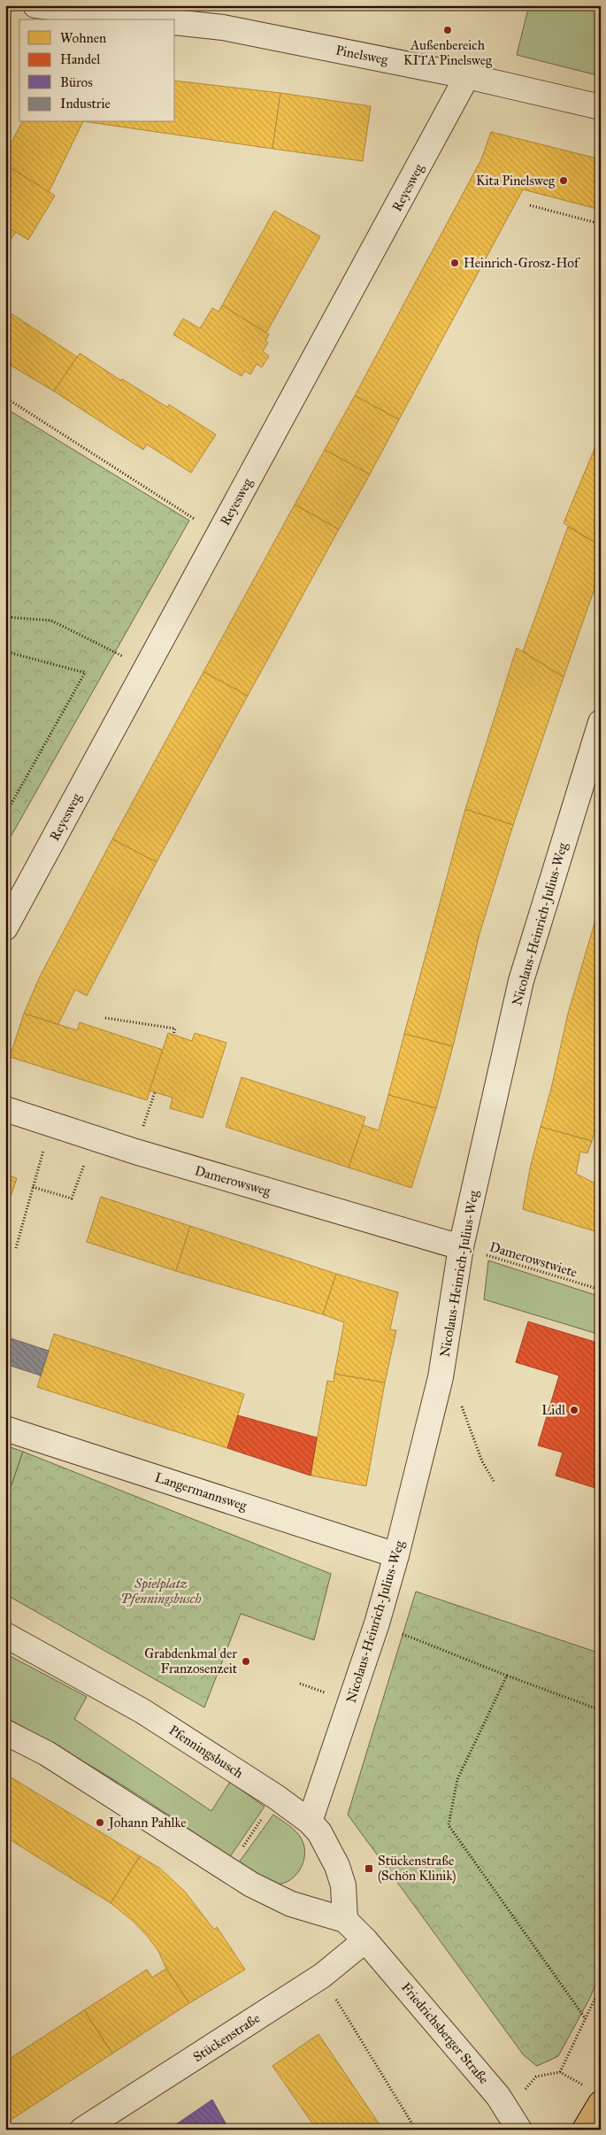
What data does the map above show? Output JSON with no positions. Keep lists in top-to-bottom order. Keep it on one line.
{"streets":{"street":["Pinelsweg","Reyesweg","Nicolaus-Heinrich-Julius-Weg","Damerowsweg","Langermannsweg","Pfenningsbusch","Friedrichsberger Straße","Stückenstraße"],"path":["Damerowstwiete"]},"crossings":[["Pinelsweg","Reyesweg"],["Nicolaus-Heinrich-Julius-Weg","Damerowsweg"],["Nicolaus-Heinrich-Julius-Weg","Damerowstwiete"],["Nicolaus-Heinrich-Julius-Weg","Langermannsweg"],["Nicolaus-Heinrich-Julius-Weg","Pfenningsbusch"],["Damerowsweg","Damerowstwiete"],["Friedrichsberger Straße","Stückenstraße"]],"parks":["Spielplatz Pfenningsbusch"],"places":{"other":["Außenbereich KITA Pinelsweg","Kita Pinelsweg","Heinrich-Grosz-Hof","Lidl","Grabdenkmal der Franzosenzeit","Johann Pahlke"],"transit":["Stückenstraße (Schön Klinik)"]},"legend":["Wohnen","Handel","Büros","Industrie"]}
